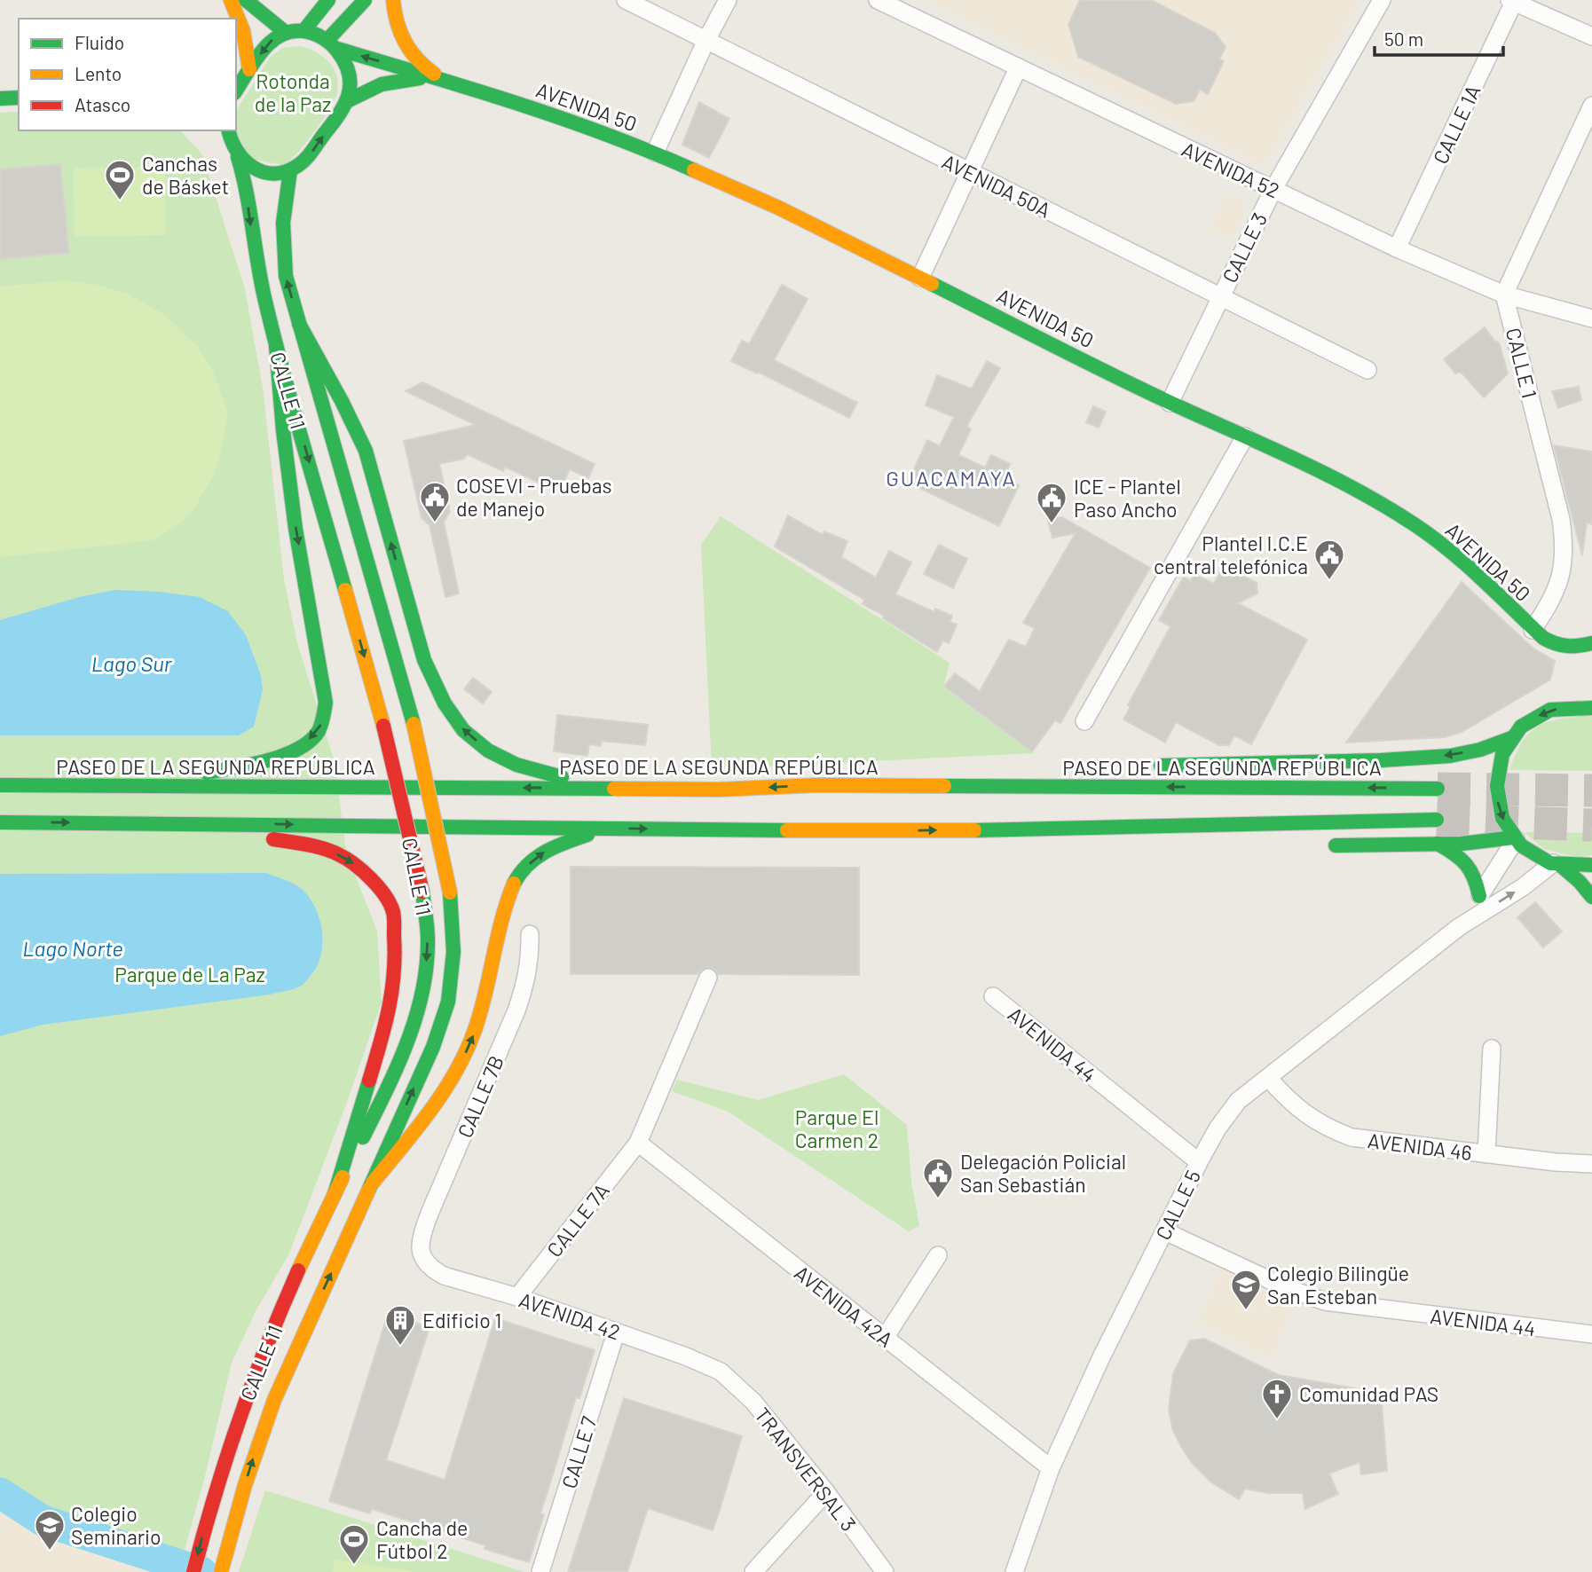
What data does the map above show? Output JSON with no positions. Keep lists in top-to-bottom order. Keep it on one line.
{"streets":{"main road":["AVENIDA 50","CALLE 11","PASEO DE LA SEGUNDA REPÚBLICA"],"street":["CALLE 1A","AVENIDA 52","AVENIDA 50A","CALLE 3","CALLE 1","AVENIDA 44","CALLE 7B","AVENIDA 46","CALLE 5","CALLE 7A","AVENIDA 42A","AVENIDA 42","CALLE 7","TRANSVERSAL 3"]},"crossings":[["AVENIDA 50","CALLE 3"],["AVENIDA 50","CALLE 1"],["CALLE 1A","AVENIDA 52"],["AVENIDA 52","CALLE 3"],["AVENIDA 52","CALLE 1"],["AVENIDA 50A","CALLE 3"],["AVENIDA 44","CALLE 5"],["CALLE 7B","AVENIDA 42"],["AVENIDA 46","CALLE 5"],["CALLE 5","AVENIDA 42A"],["CALLE 7A","AVENIDA 42A"],["CALLE 7A","AVENIDA 42"],["AVENIDA 42","CALLE 7"],["AVENIDA 42","TRANSVERSAL 3"]],"districts":["GUACAMAYA"],"water":["Lago Sur","Lago Norte"],"parks":["Rotonda de la Paz","Parque de La Paz","Parque El Carmen 2"],"places":{"sports":["Canchas de Básket","Cancha de Fútbol 2"],"public building":["COSEVI - Pruebas de Manejo","ICE - Plantel Paso Ancho","Plantel I.C.E central telefónica","Delegación Policial San Sebastián"],"school or university":["Colegio Bilingüe San Esteban","Colegio Seminario"],"building":["Edificio 1"],"church":["Comunidad PAS"]},"legend":["Fluido","Lento","Atasco"],"scale_bar":"50 m"}
